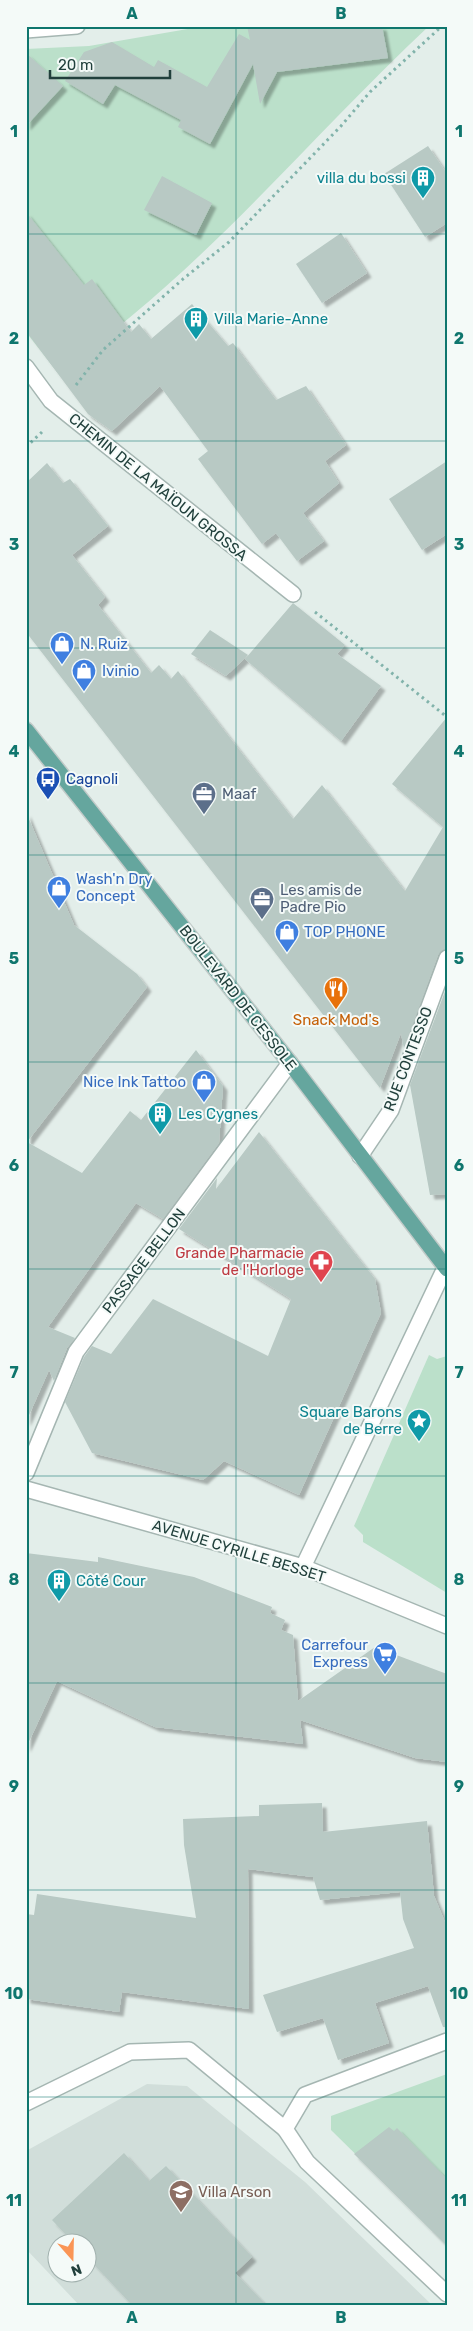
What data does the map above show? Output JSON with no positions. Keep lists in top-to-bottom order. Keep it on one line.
{"streets":{"main road":["BOULEVARD DE CESSOLE"],"street":["CHEMIN DE LA MAÏOUN GROSSA","RUE CONTESSO","PASSAGE BELLON","AVENUE CYRILLE BESSET"]},"crossings":[["BOULEVARD DE CESSOLE","RUE CONTESSO"],["BOULEVARD DE CESSOLE","PASSAGE BELLON"]],"places":{"building":["villa du bossi","Villa Marie-Anne","Les Cygnes","Côté Cour"],"shop":["N. Ruiz","Ivinio","Wash'n Dry Concept","TOP PHONE","Nice Ink Tattoo"],"bus stop":["Cagnoli"],"office":["Maaf","Les amis de Padre Pio"],"restaurant":["Snack Mod's"],"pharmacy":["Grande Pharmacie de l'Horloge"],"place":["Square Barons de Berre"],"supermarket":["Carrefour Express"],"school or university":["Villa Arson"]},"scale_bar":"20 m","north":"bottom","grid":{"columns":["A","B"],"rows":["1","2","3","4","5","6","7","8","9","10","11"]}}
